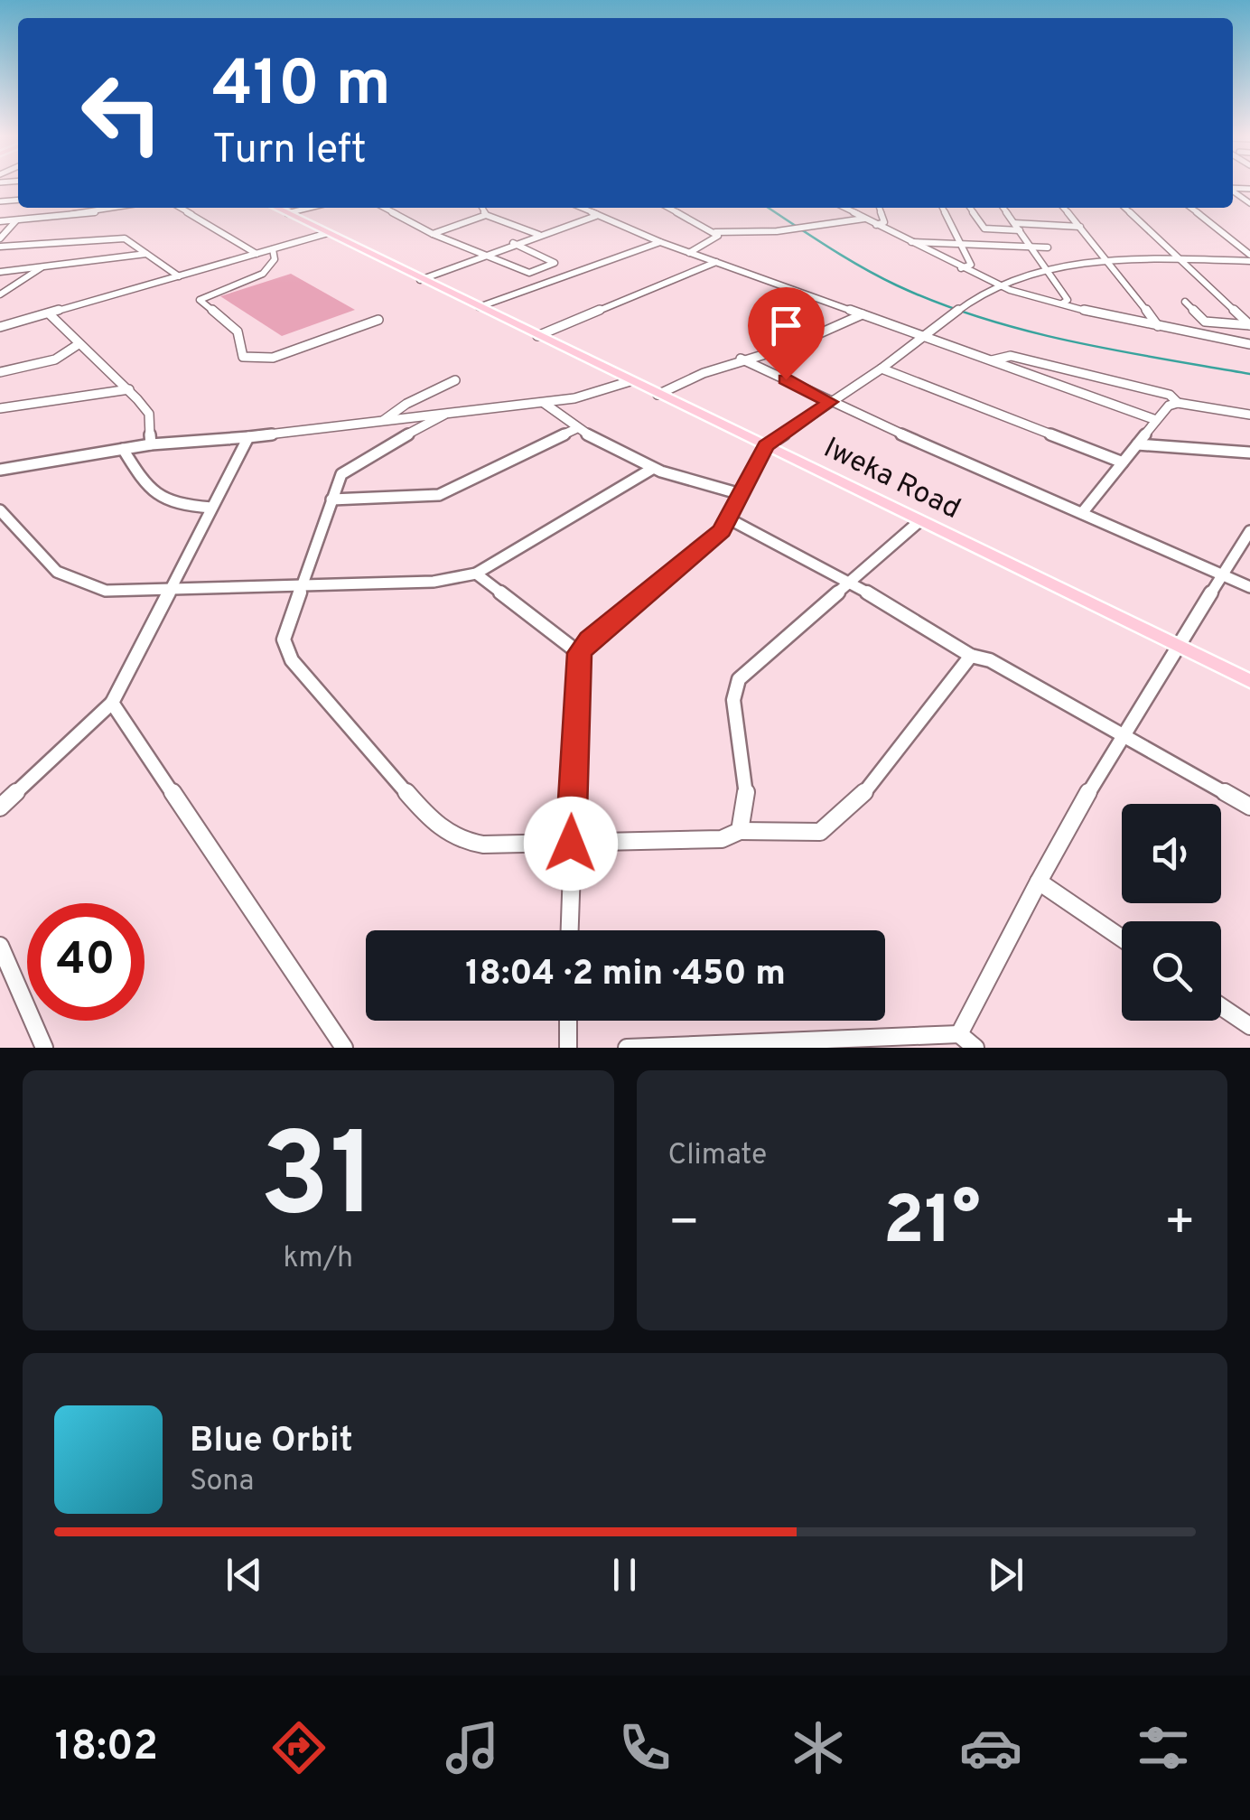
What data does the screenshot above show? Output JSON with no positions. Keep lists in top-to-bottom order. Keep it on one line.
{"streets":{"main road":["Iweka Road"]},"page":{"turn":["410 m","Turn left"],"limit":"40","trip":"18:04 · 2 min · 450 m","tile":[["31","km/h"],"Climate"],"heat":["−","21°","+"],"song":["Blue Orbit","Sona"],"tabs":"18:02"}}
